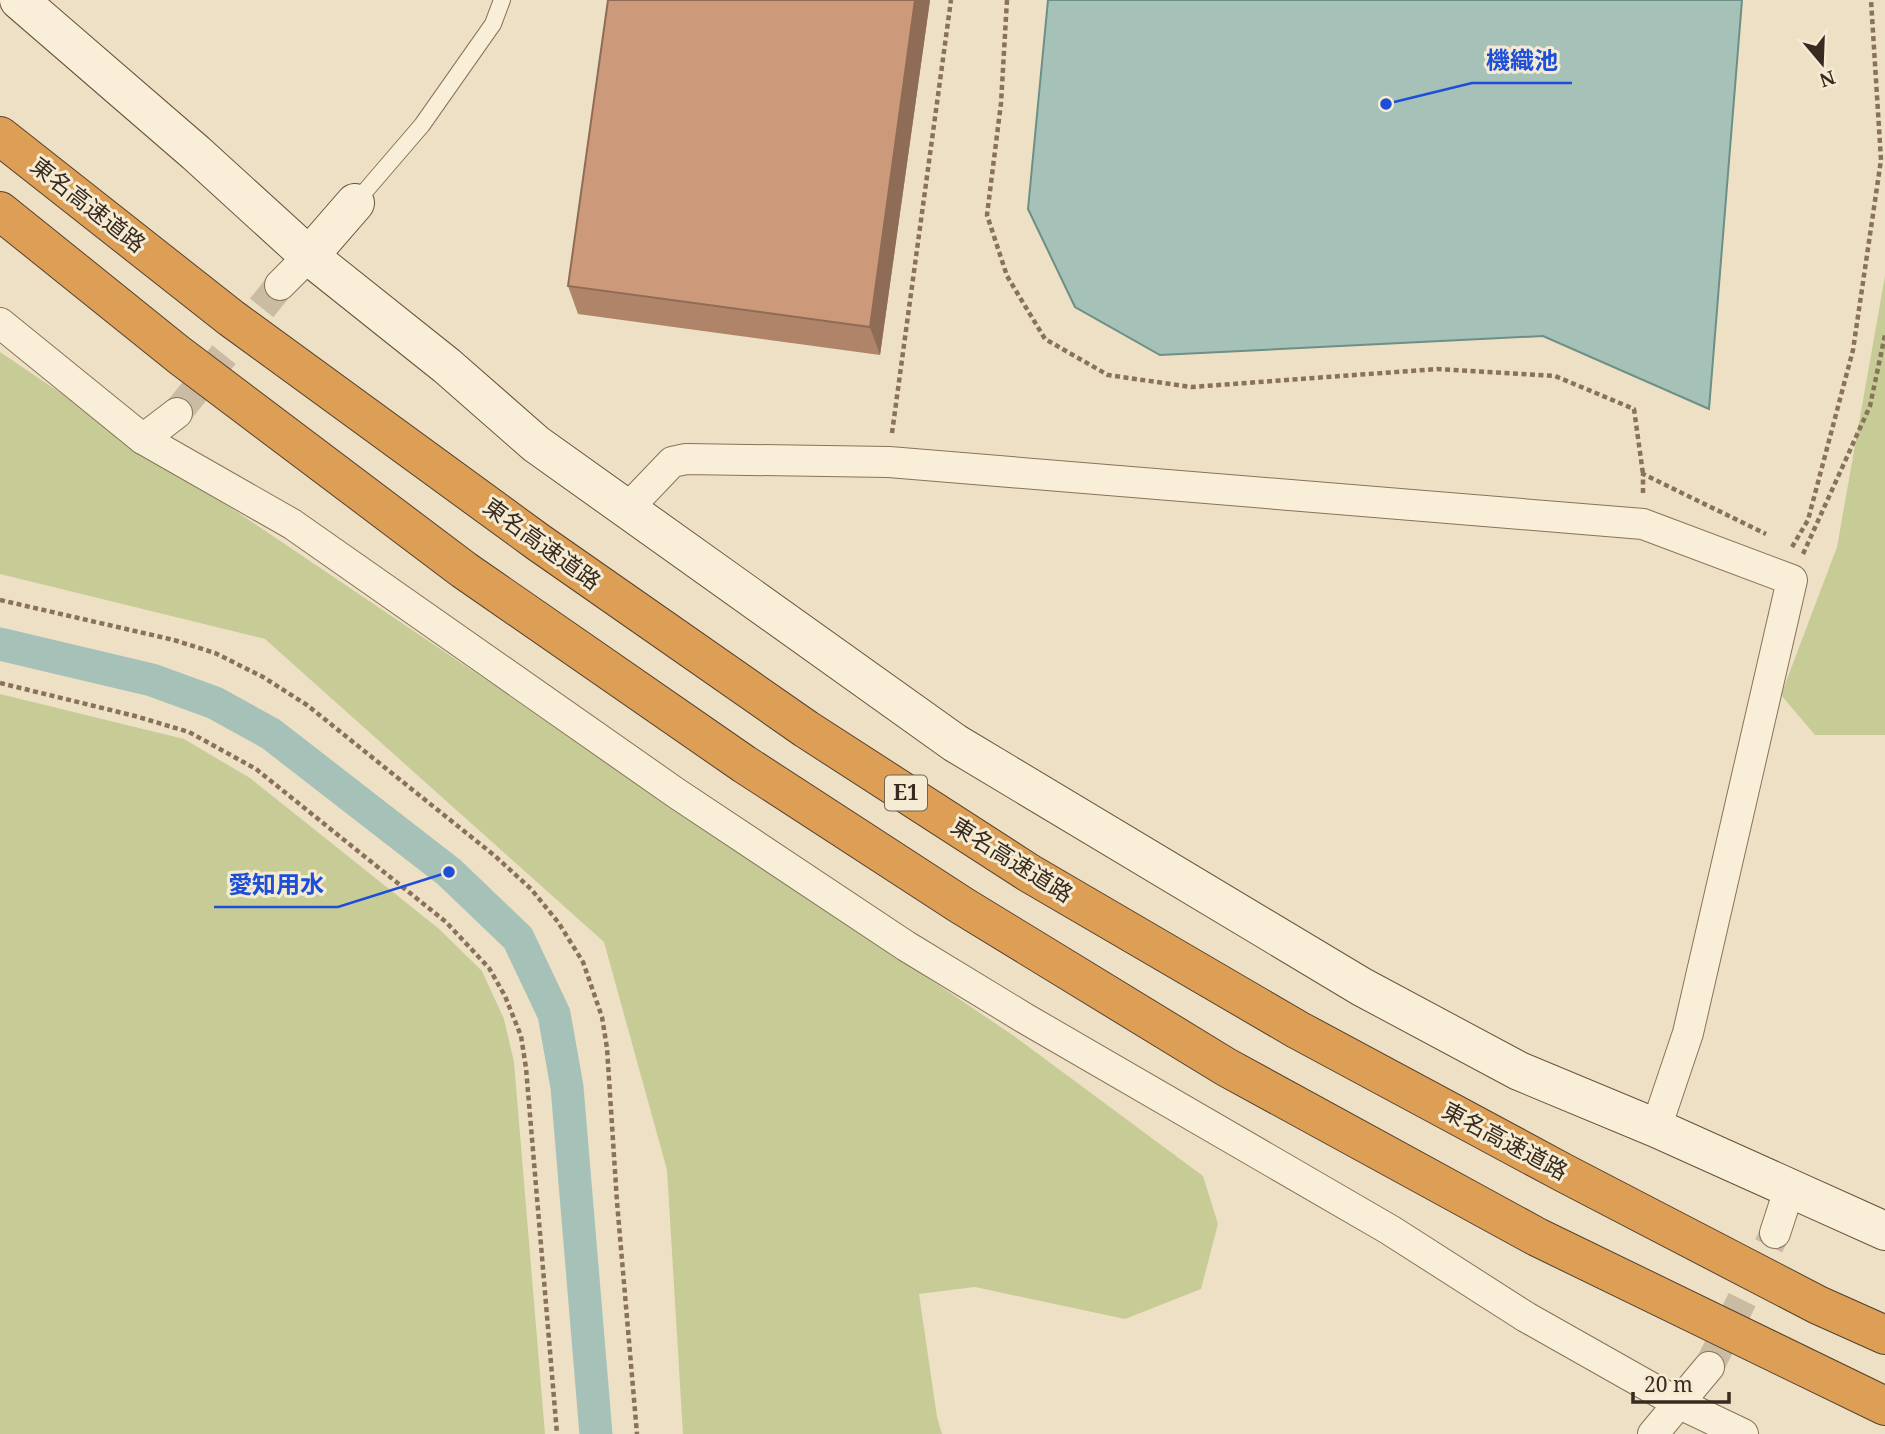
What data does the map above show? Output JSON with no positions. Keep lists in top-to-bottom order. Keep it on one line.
{"streets":{"highway":["東名高速道路","E1"]},"places":["機織池","愛知用水"],"scale_bar":"20 m","north":"bottom"}
